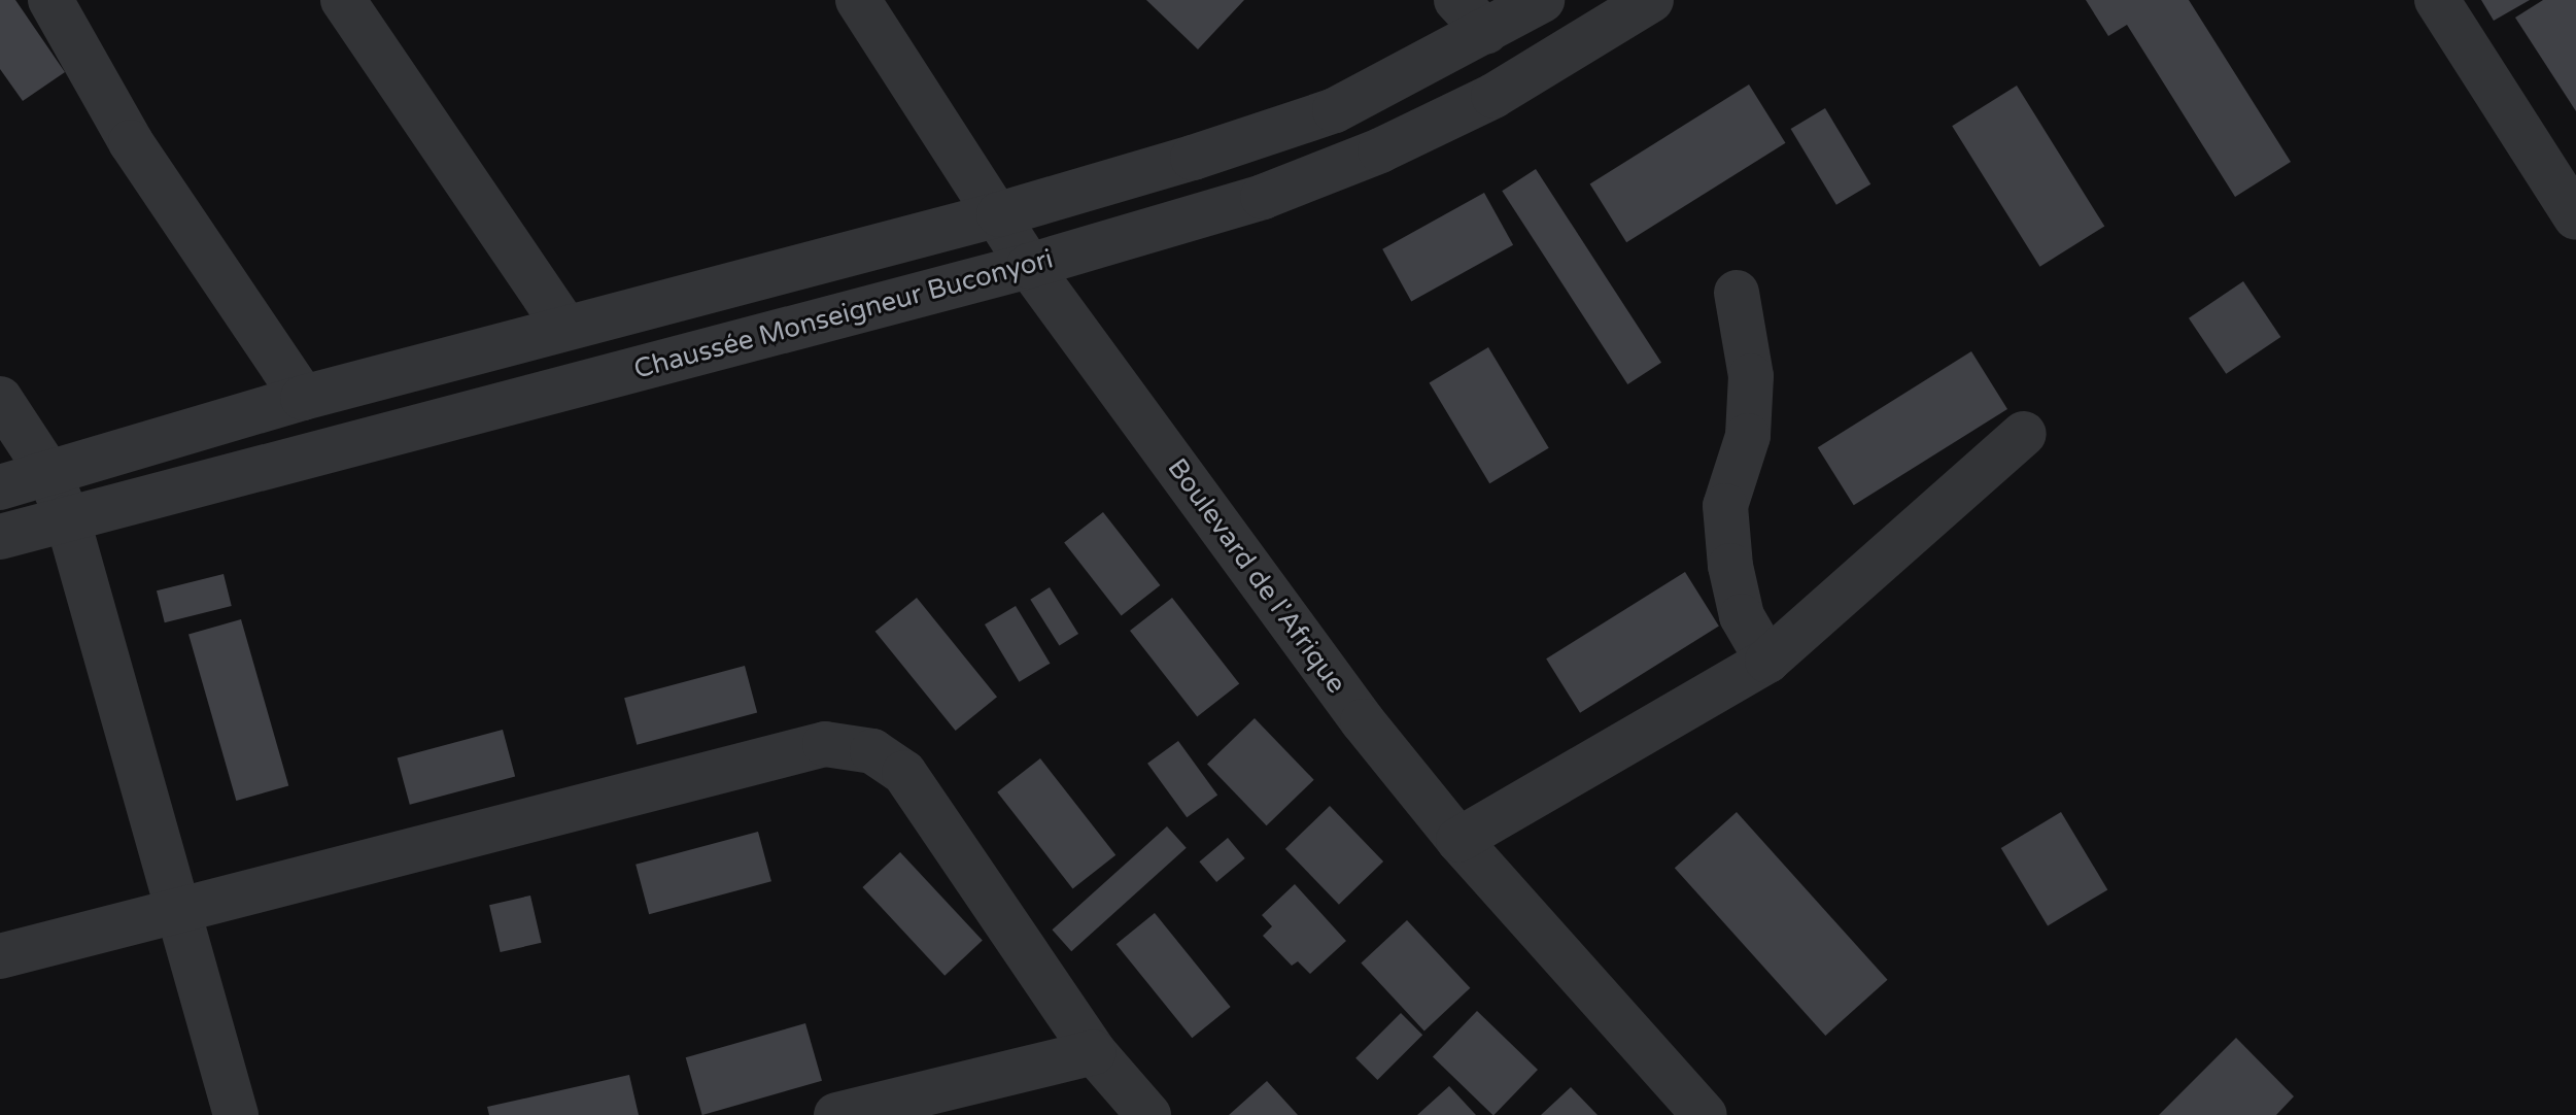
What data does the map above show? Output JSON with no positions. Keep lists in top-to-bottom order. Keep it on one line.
{"streets":{"street":["Chaussée Monseigneur Buconyori","Boulevard de l'Afrique"]},"crossings":[["Chaussée Monseigneur Buconyori","Boulevard de l'Afrique"]]}
